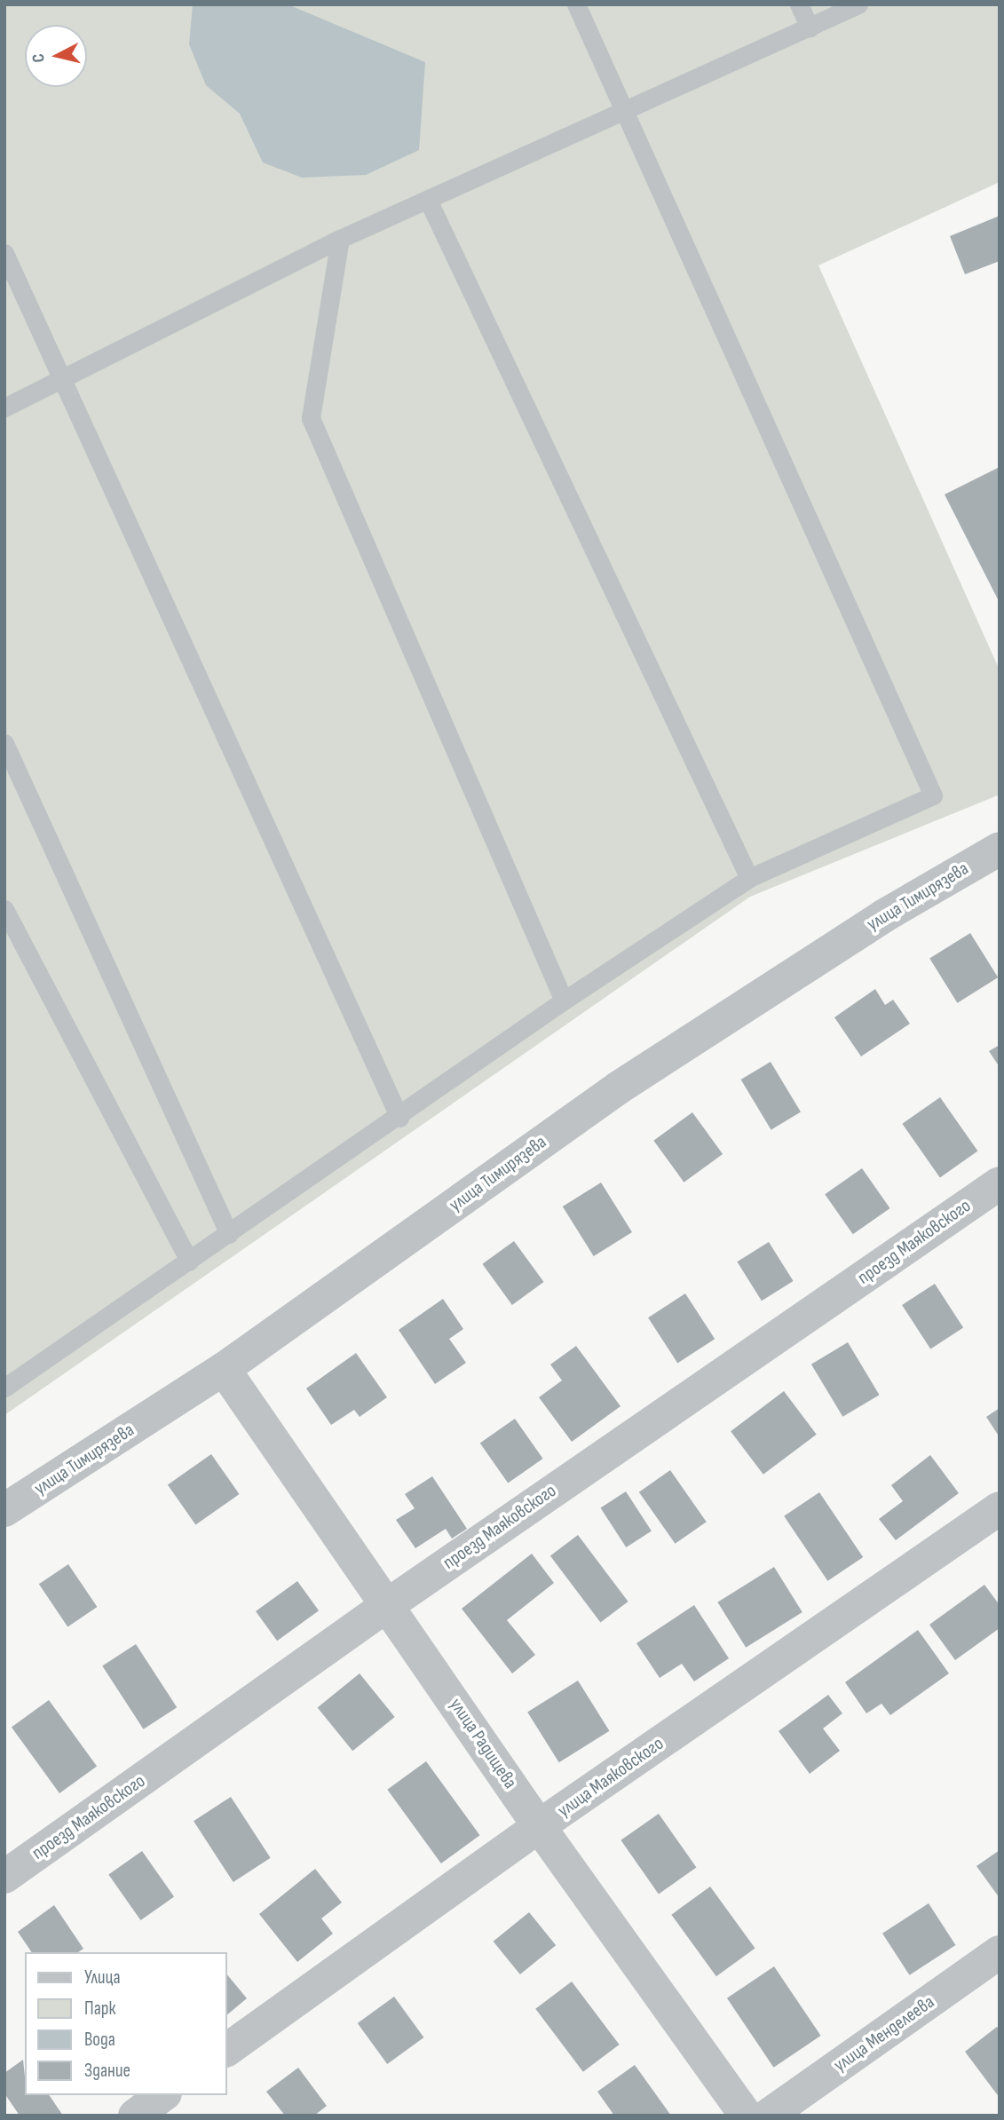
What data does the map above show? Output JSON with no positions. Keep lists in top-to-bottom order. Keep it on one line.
{"streets":{"street":["улица Тимирязева","проезд Маяковского","улица Радищева","улица Маяковского","улица Менделеева"]},"crossings":[["улица Тимирязева","улица Радищева"],["проезд Маяковского","улица Радищева"],["улица Радищева","улица Маяковского"]],"legend":["Улица","Парк","Вода","Здание"],"north":"left"}
